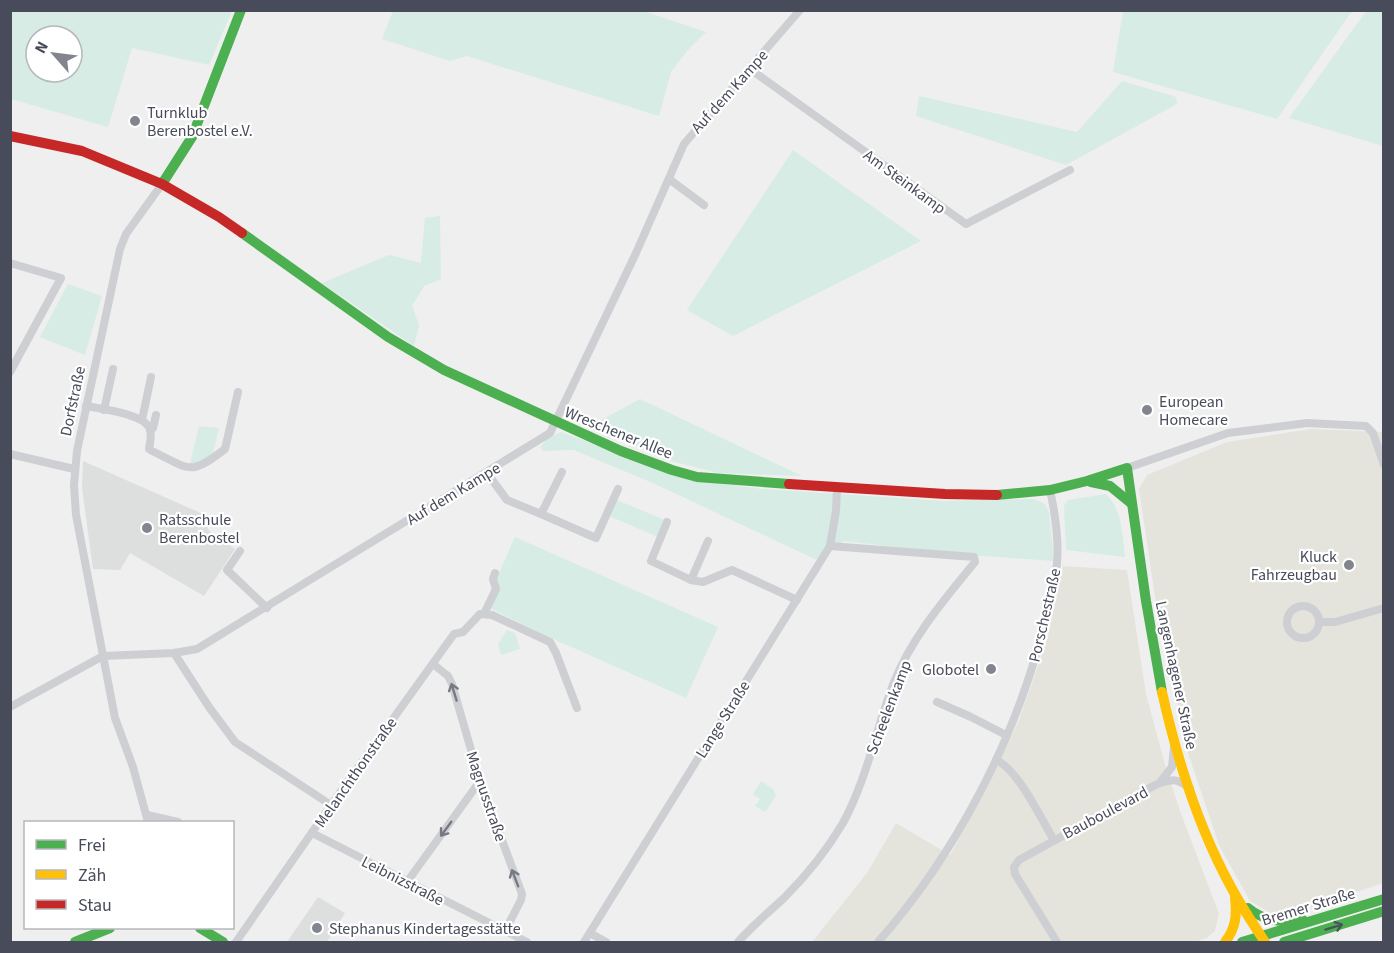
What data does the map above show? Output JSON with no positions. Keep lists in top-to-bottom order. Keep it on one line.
{"streets":{"street":["Auf dem Kampe","Am Steinkamp","Dorfstraße","Wreschener Allee","Porschestraße","Langenhagener Straße","Scheelenkamp","Lange Straße","Melanchthonstraße","Magnusstraße","Bauboulevard","Leibnizstraße","Bremer Straße"]},"crossings":[["Auf dem Kampe","Am Steinkamp"],["Auf dem Kampe","Dorfstraße"],["Auf dem Kampe","Wreschener Allee"],["Dorfstraße","Wreschener Allee"],["Wreschener Allee","Porschestraße"],["Wreschener Allee","Langenhagener Straße"],["Wreschener Allee","Lange Straße"],["Porschestraße","Bauboulevard"],["Langenhagener Straße","Bauboulevard"],["Langenhagener Straße","Bremer Straße"],["Scheelenkamp","Lange Straße"],["Melanchthonstraße","Magnusstraße"],["Melanchthonstraße","Leibnizstraße"],["Magnusstraße","Leibnizstraße"]],"one_way":["Magnusstraße"],"places":["Turnklub Berenbostel e.V.","European Homecare","Ratsschule Berenbostel","Kluck Fahrzeugbau","Globotel","Stephanus Kindertagesstätte"],"legend":["Frei","Zäh","Stau"],"north":"top left"}
